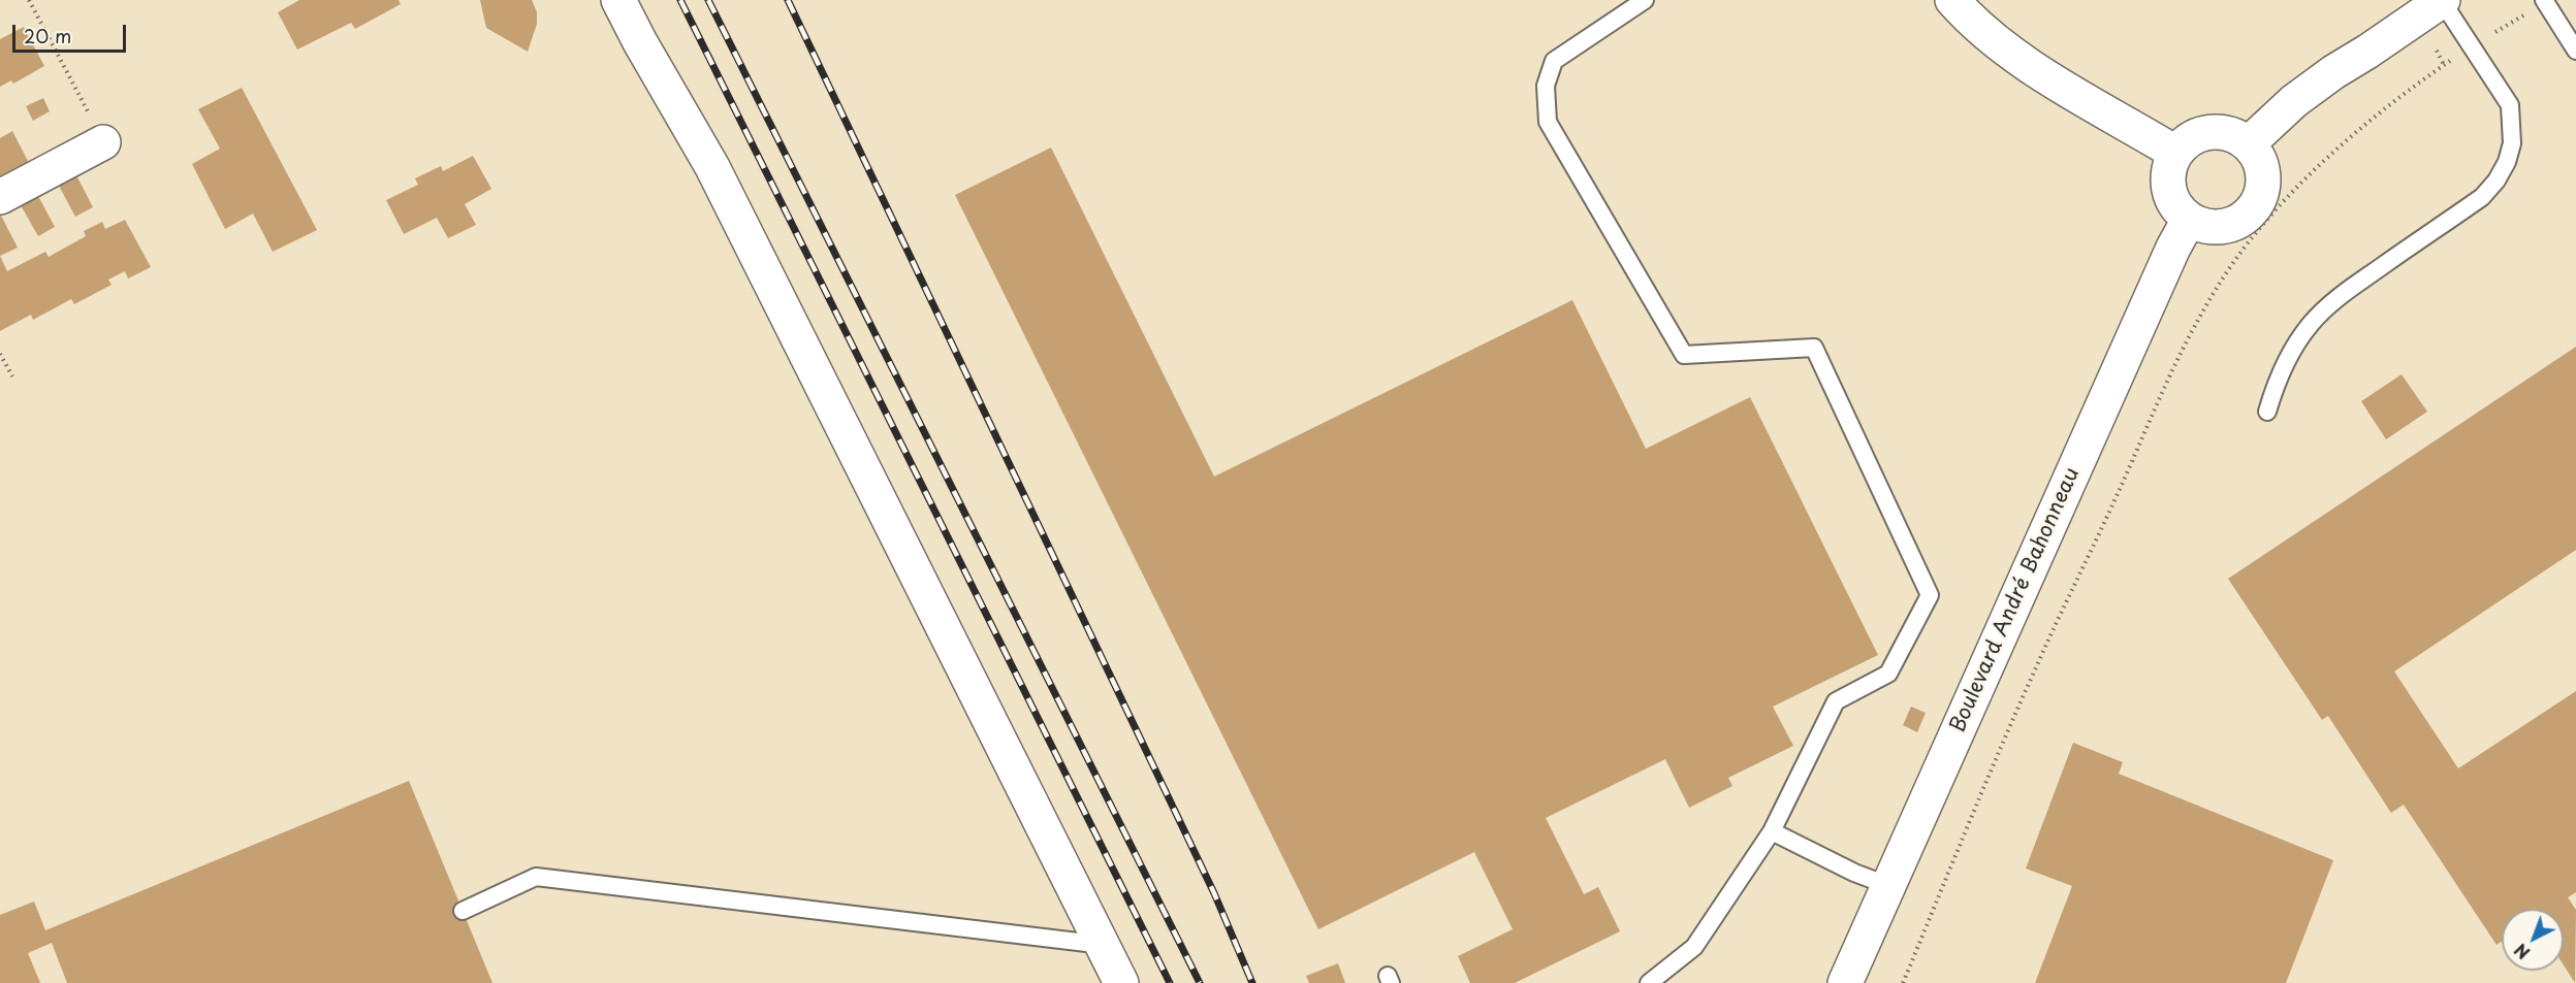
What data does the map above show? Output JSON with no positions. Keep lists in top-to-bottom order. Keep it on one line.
{"streets":{"street":["Boulevard André Bahonneau"]},"scale_bar":"20 m","north":"bottom left"}
